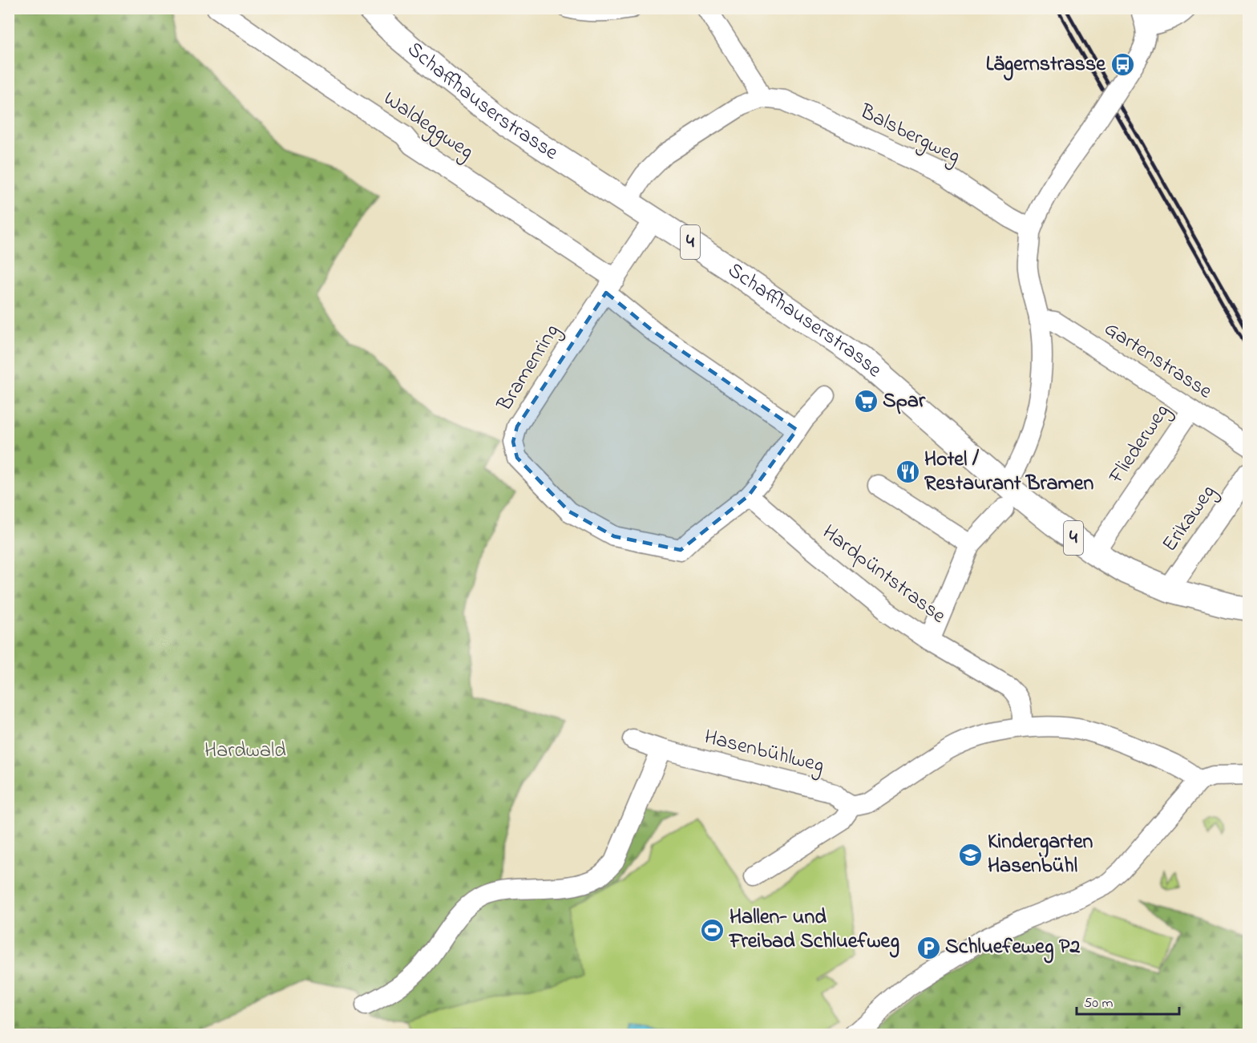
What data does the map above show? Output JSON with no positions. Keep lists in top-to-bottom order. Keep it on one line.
{"streets":{"main road":["Schaffhauserstrasse","4"],"street":["Waldeggweg","Balsbergweg","Gartenstrasse","Bramenring","Fliederweg","Erikaweg","Hardpüntstrasse","Hasenbühlweg"]},"crossings":[["Schaffhauserstrasse","Balsbergweg"],["Schaffhauserstrasse","Bramenring"],["Schaffhauserstrasse","Fliederweg"],["Schaffhauserstrasse","Erikaweg"],["Waldeggweg","Bramenring"],["Gartenstrasse","Fliederweg"],["Bramenring","Hardpüntstrasse"]],"parks":["Hardwald"],"places":{"bus stop":["Lägernstrasse"],"supermarket":["Spar"],"restaurant":["Hotel / Restaurant Bramen"],"school or university":["Kindergarten Hasenbühl"],"sports":["Hallen- und Freibad Schluefweg"],"parking":["Schluefeweg P2"]},"scale_bar":"50 m"}
